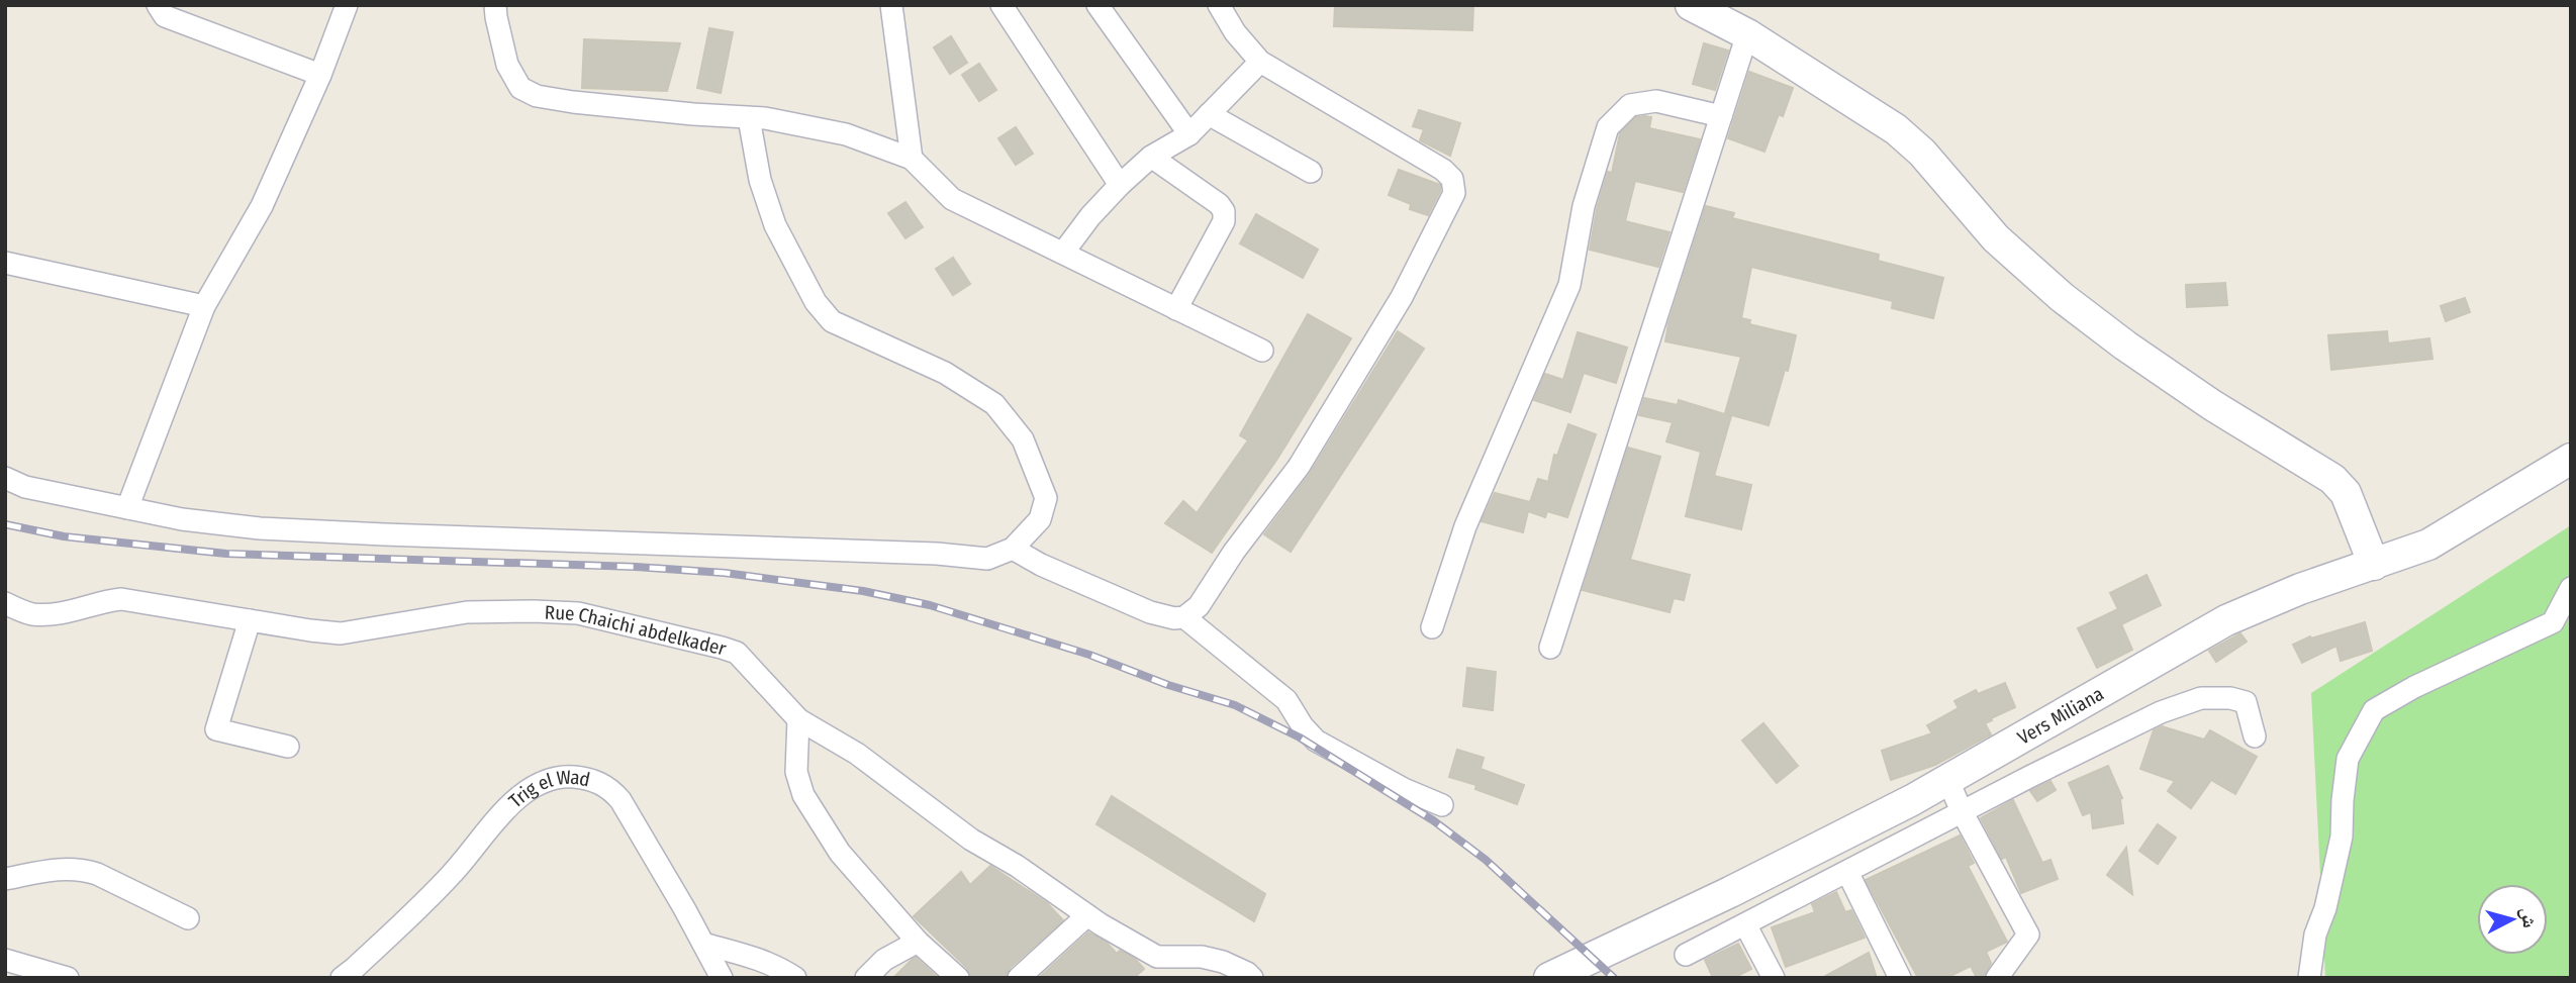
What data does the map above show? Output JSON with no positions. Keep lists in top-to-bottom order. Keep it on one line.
{"streets":{"main road":["Vers Miliana"],"street":["Rue Chaichi abdelkader","Trig el Wad"]},"north":"right"}
